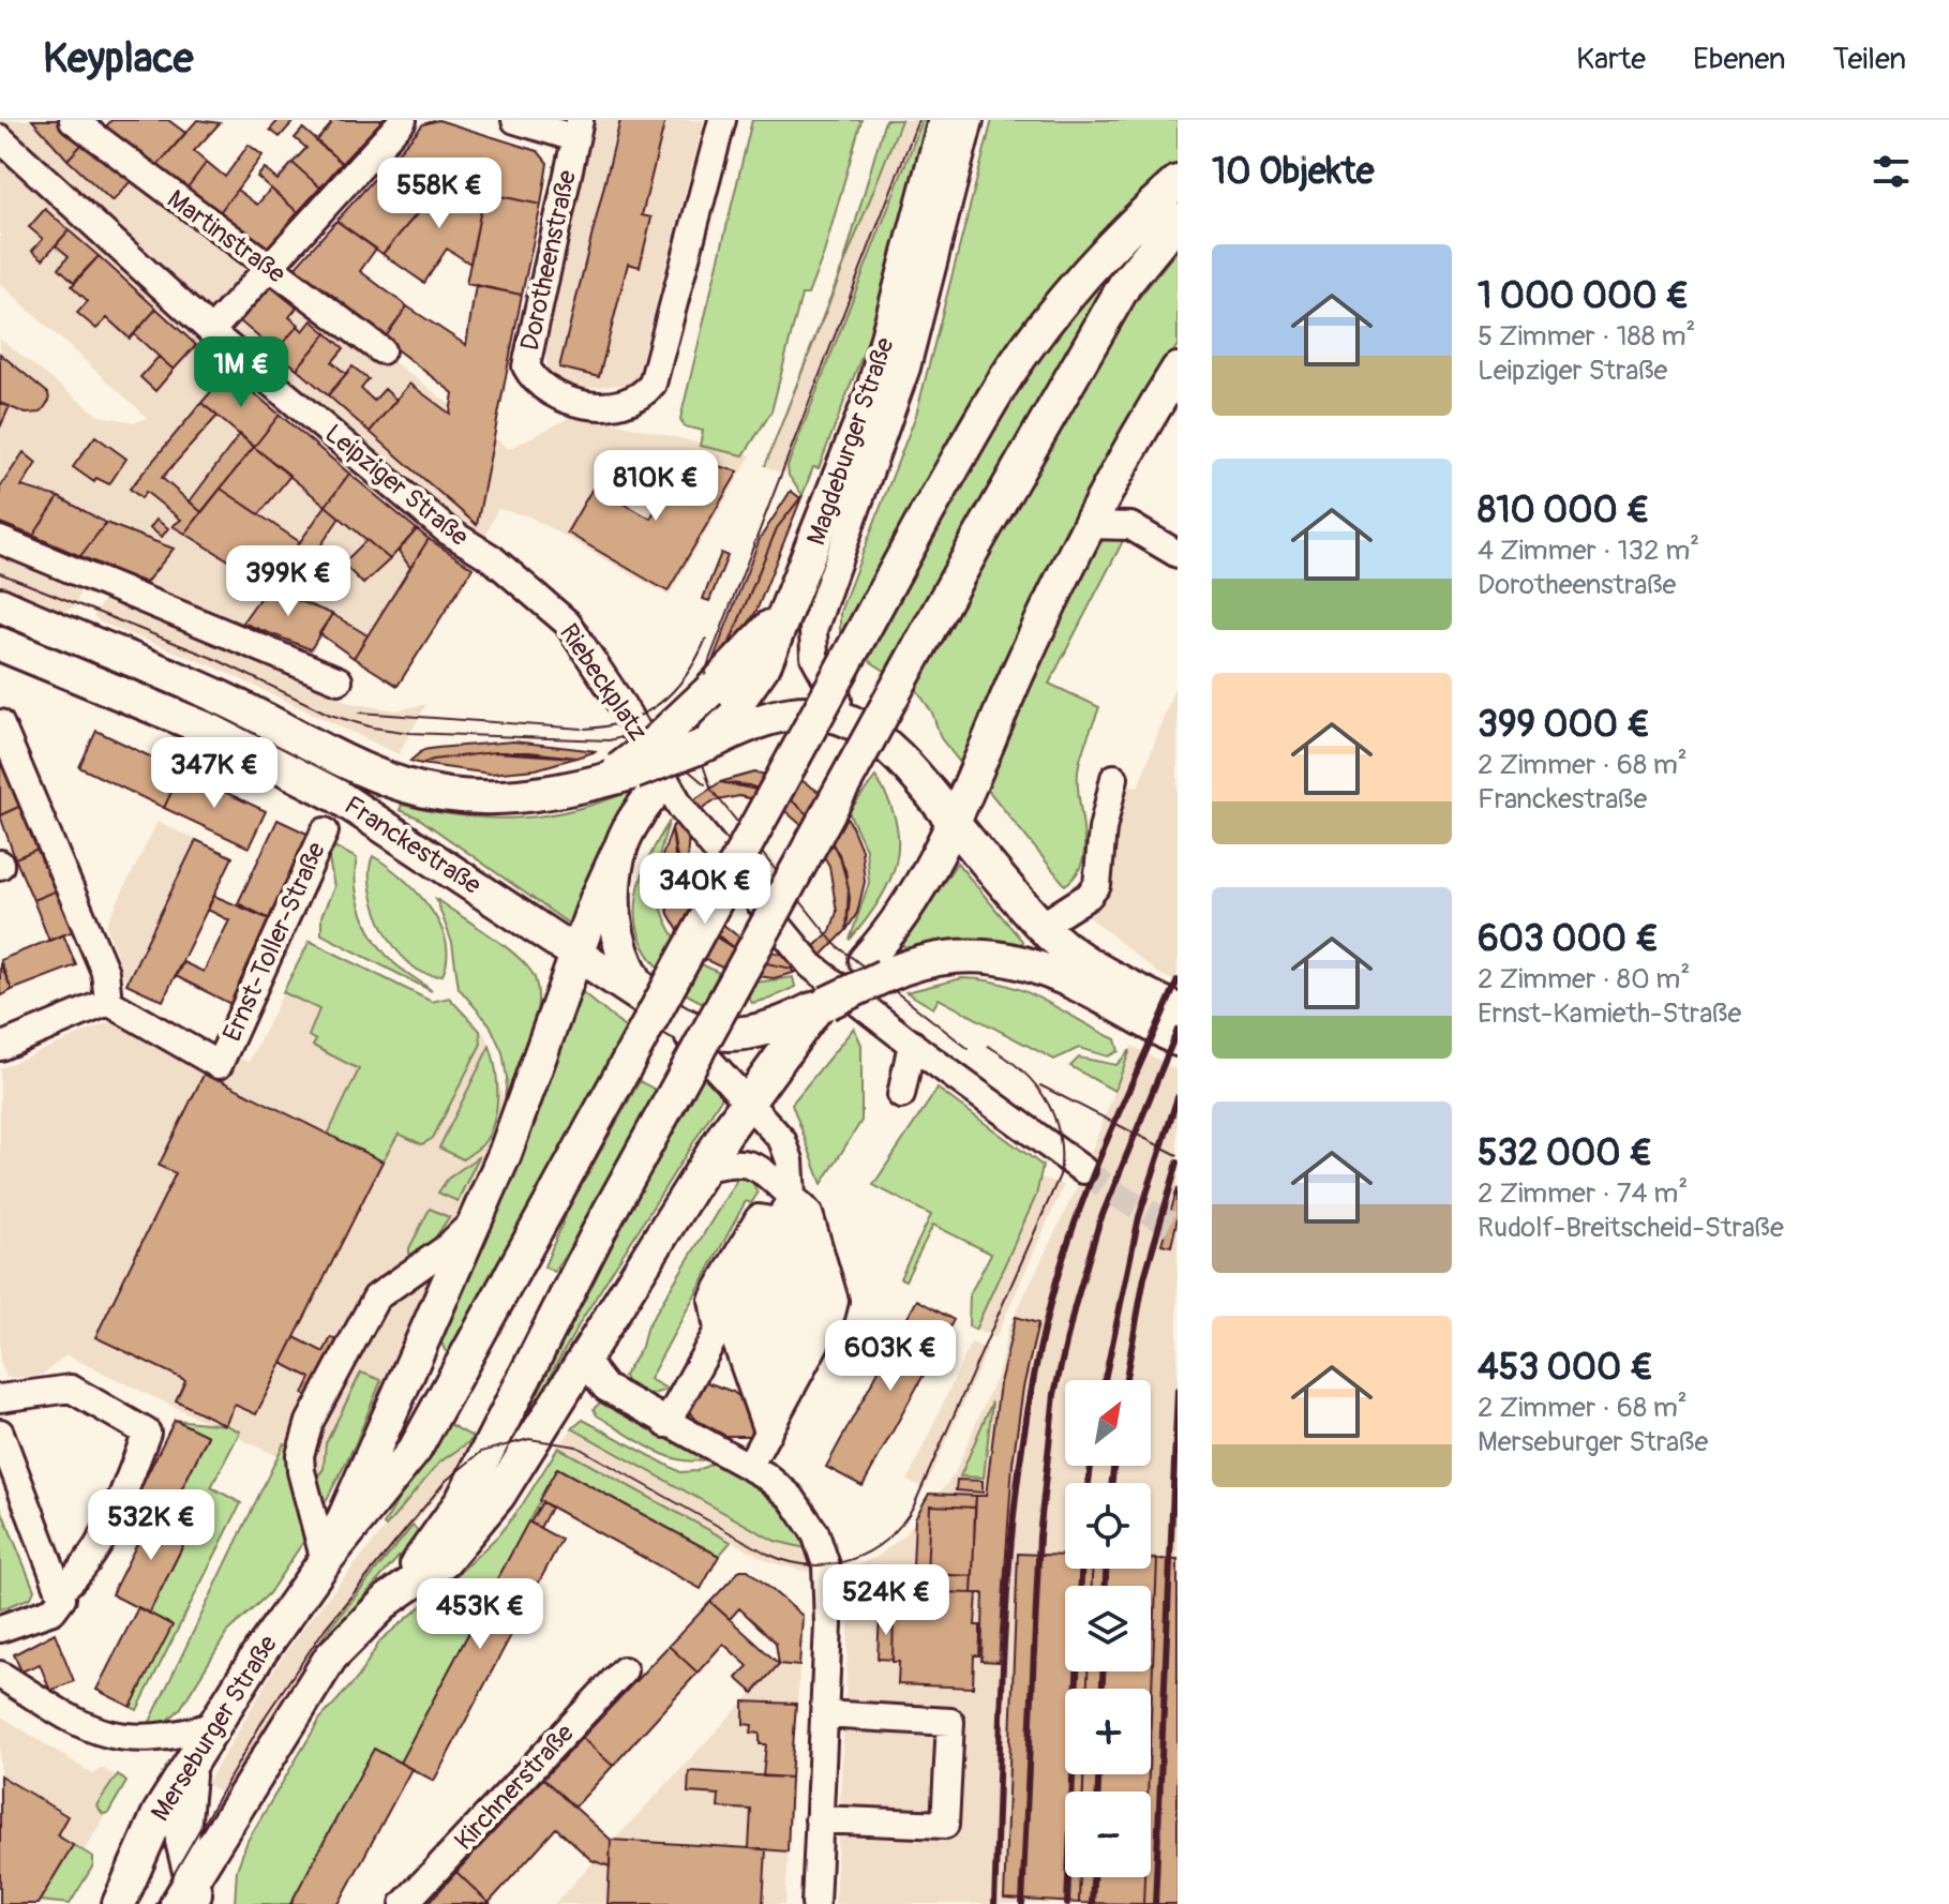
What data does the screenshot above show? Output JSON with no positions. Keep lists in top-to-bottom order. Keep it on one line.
{"streets":{"main road":["Magdeburger Straße","Franckestraße","Merseburger Straße"],"street":["Martinstraße","Dorotheenstraße","Leipziger Straße","Riebeckplatz","Ernst-Toller-Straße","Kirchnerstraße"]},"crossings":[["Magdeburger Straße","Franckestraße"],["Leipziger Straße","Riebeckplatz"]],"north":"top right","page":{"header":"Keyplace","nav":["Karte","Ebenen","Teilen"],"heading":"10 Objekte","price":["558K €","1M €","810K €","399K €","347K €","340K €","603K €","532K €","524K €","453K €"],"list":[{"name":"1 000 000 €","note":"5 Zimmer · 188 m² · Leipziger Straße"},{"name":"810 000 €","note":"4 Zimmer · 132 m² · Dorotheenstraße"},{"name":"399 000 €","note":"2 Zimmer · 68 m² · Franckestraße"},{"name":"603 000 €","note":"2 Zimmer · 80 m² · Ernst-Kamieth-Straße"},{"name":"532 000 €","note":"2 Zimmer · 74 m² · Rudolf-Breitscheid-Straße"},{"name":"453 000 €","note":"2 Zimmer · 68 m² · Merseburger Straße"}],"map_buttons":["+","−"]}}
